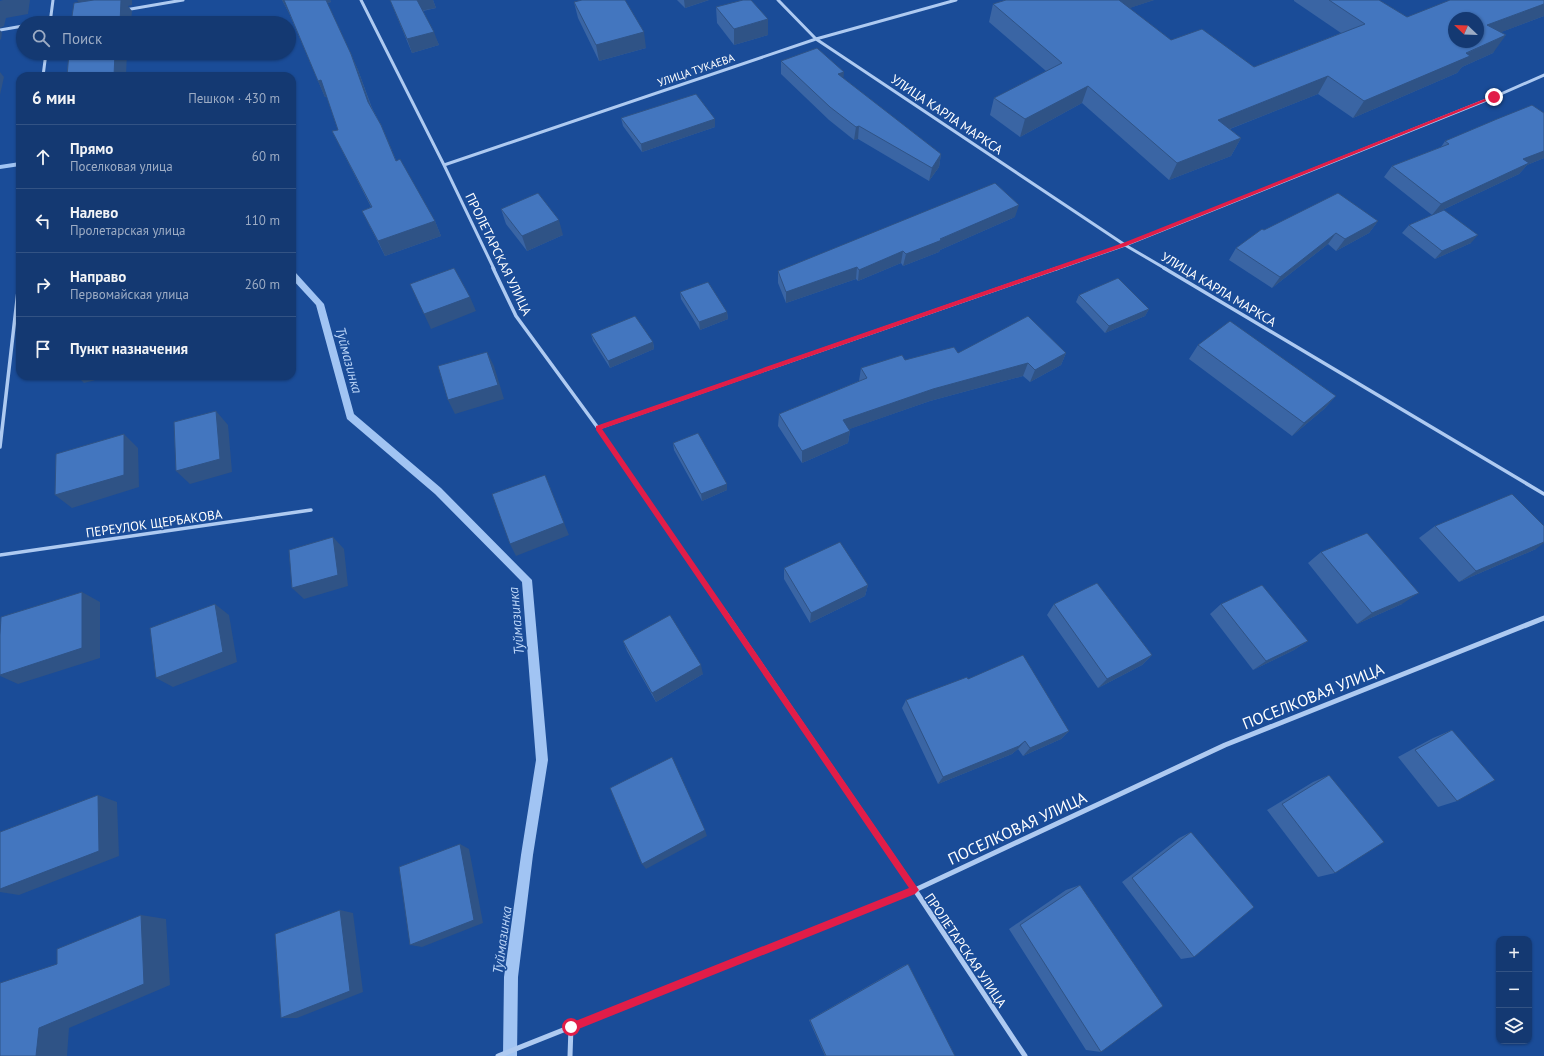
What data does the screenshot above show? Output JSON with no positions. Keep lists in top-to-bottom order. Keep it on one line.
{"streets":{"street":["УЛИЦА ТУКАЕВА","УЛИЦА КАРЛА МАРКСА","ПРОЛЕТАРСКАЯ УЛИЦА","ПЕРЕУЛОК ЩЕРБАКОВА","ПОСЕЛКОВАЯ УЛИЦА"]},"crossings":[["УЛИЦА ТУКАЕВА","УЛИЦА КАРЛА МАРКСА"],["УЛИЦА ТУКАЕВА","ПРОЛЕТАРСКАЯ УЛИЦА"],["ПРОЛЕТАРСКАЯ УЛИЦА","ПОСЕЛКОВАЯ УЛИЦА"]],"water":["Туймазинка"],"north":"top left","page":{"search":"Поиск","heading":["6 мин","Пешком · 430 m"],"list":[["Прямо","Поселковая улица","60 m"],["Налево","Пролетарская улица","110 m"],["Направо","Первомайская улица","260 m"],"Пункт назначения"],"map_buttons":["+","−"]}}
